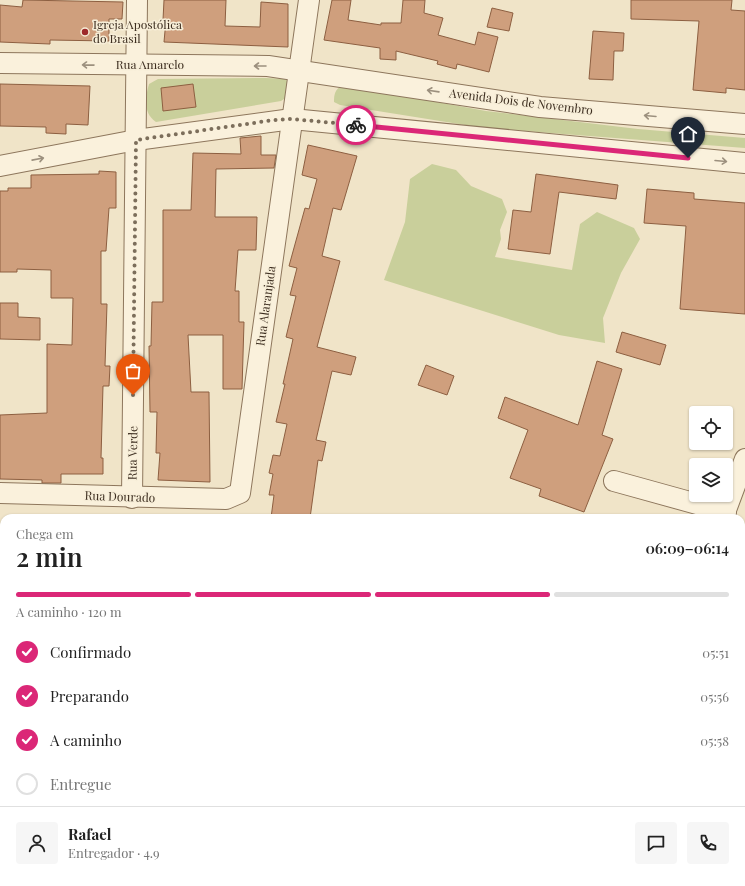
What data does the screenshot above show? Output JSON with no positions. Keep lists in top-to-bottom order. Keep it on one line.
{"streets":{"street":["Rua Amarelo","Avenida Dois de Novembro","Rua Alaranjada","Rua Verde","Rua Dourado"]},"crossings":[["Rua Amarelo","Avenida Dois de Novembro"],["Rua Amarelo","Rua Alaranjada"],["Rua Amarelo","Rua Verde"],["Avenida Dois de Novembro","Rua Alaranjada"],["Rua Alaranjada","Rua Dourado"],["Rua Verde","Rua Dourado"]],"places":["Igreja Apostólica do Brasil"],"page":{"heading":["2 min","Chega em","06:09–06:14"],"panel":["Rafael","Entregador · 4.9"],"bar":"A caminho · 120 m","list":[["Confirmado","05:51"],["Preparando","05:56"],["A caminho","05:58"],"Entregue"]}}
